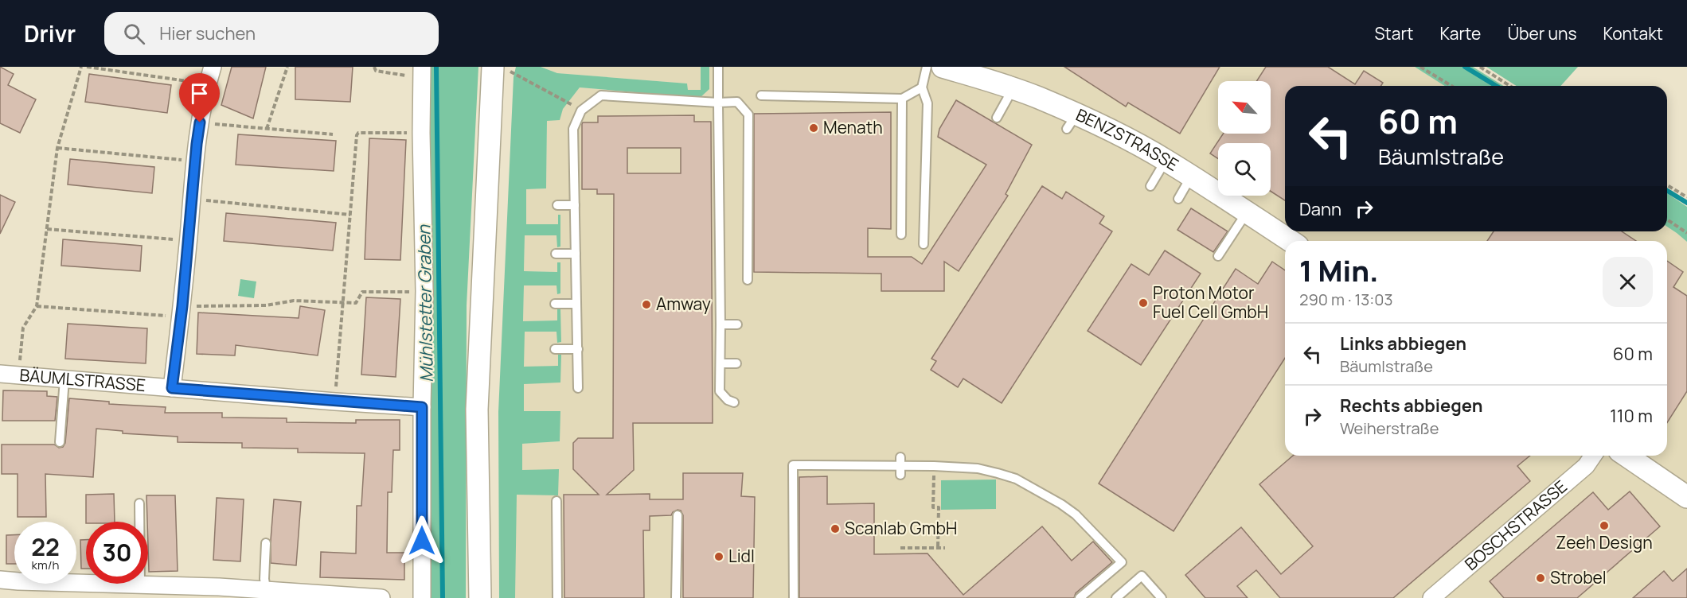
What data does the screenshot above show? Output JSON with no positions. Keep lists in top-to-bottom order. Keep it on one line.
{"streets":{"street":["BENZSTRASSE","BÄUMLSTRASSE","BOSCHSTRASSE"]},"water":["Mühlstetter Graben"],"places":["Menath","Proton Motor Fuel Cell GmbH","Amway","Zeeh Design","Scanlab GmbH","Lidl","Strobel"],"north":"top left","page":{"header":"Drivr","search":"Hier suchen","nav":["Start","Karte","Über uns","Kontakt"],"turn":["60 m","Bäumlstraße"],"then":"Dann","heading":["1 Min.","290 m · 13:03"],"list":[{"name":"Links abbiegen","note":"Bäumlstraße","value":"60 m"},{"name":"Rechts abbiegen","note":"Weiherstraße","value":"110 m"}],"speed":"22 km/h","limit":"30"}}
